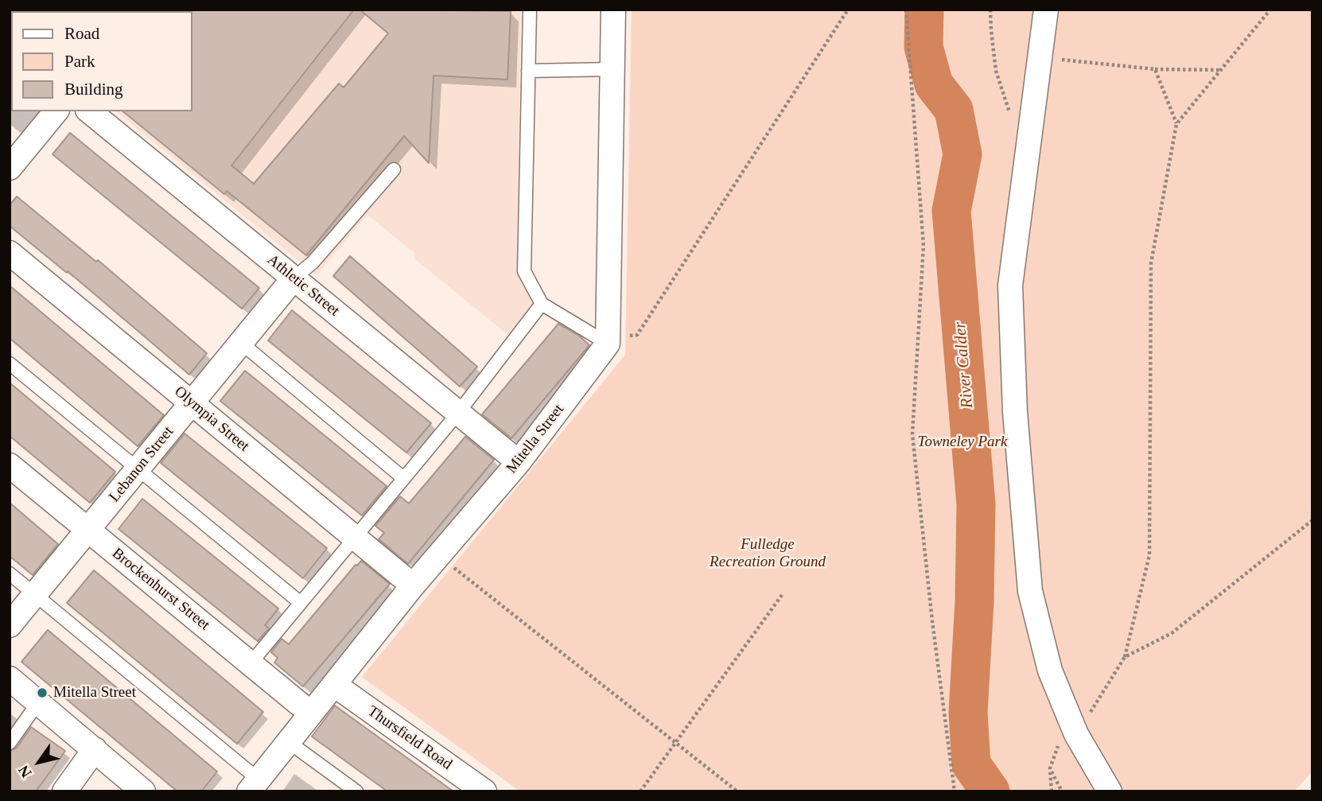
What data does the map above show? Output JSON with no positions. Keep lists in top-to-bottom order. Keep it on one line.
{"streets":{"street":["Athletic Street","Olympia Street","Mitella Street","Lebanon Street","Brockenhurst Street","Thursfield Road"]},"crossings":[["Athletic Street","Mitella Street"],["Athletic Street","Lebanon Street"],["Olympia Street","Mitella Street"],["Olympia Street","Lebanon Street"],["Mitella Street","Brockenhurst Street"],["Mitella Street","Thursfield Road"],["Lebanon Street","Brockenhurst Street"]],"water":["River Calder"],"parks":["Towneley Park","Fulledge Recreation Ground"],"places":["Mitella Street"],"legend":["Road","Park","Building"],"north":"bottom left"}
